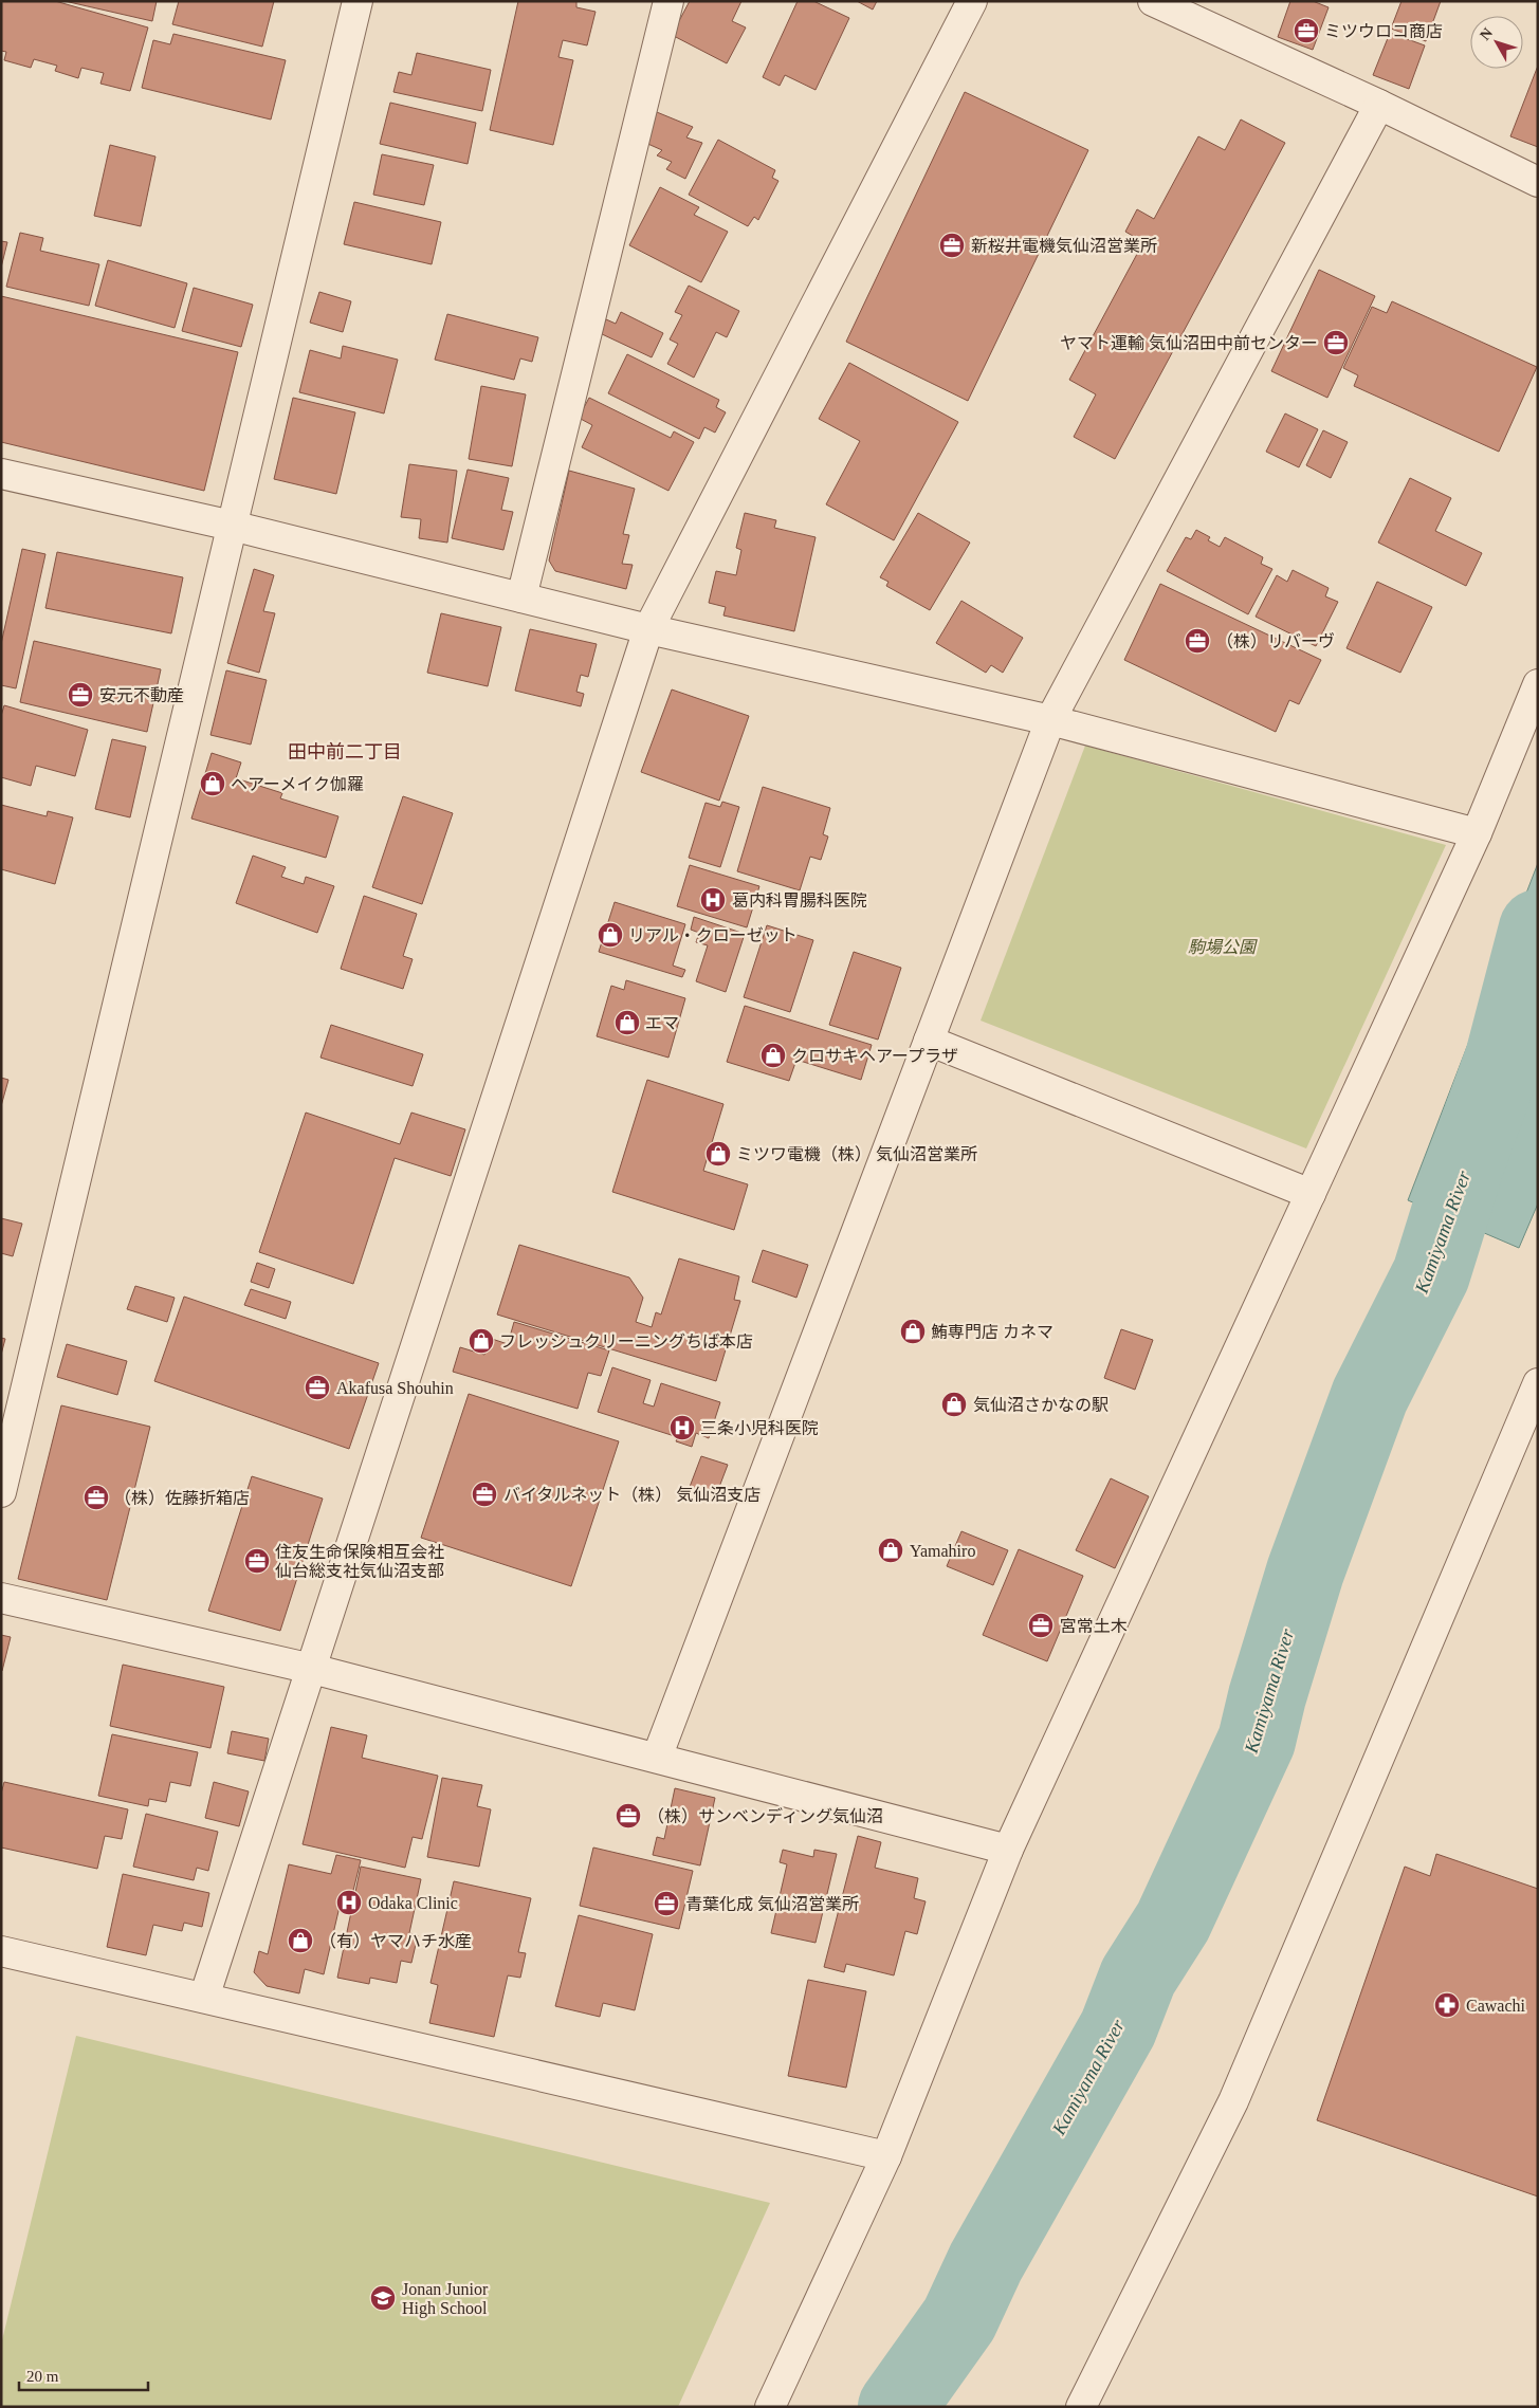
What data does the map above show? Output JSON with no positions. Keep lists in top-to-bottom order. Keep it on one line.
{"districts":["田中前二丁目"],"water":["Kamiyama River"],"parks":["駒場公園"],"places":{"office":["ミツウロコ商店","新桜井電機気仙沼営業所","ヤマト運輸 気仙沼田中前センター","（株）リバーヴ","安元不動産","Akafusa Shouhin","バイタルネット（株） 気仙沼支店","（株）佐藤折箱店","住友生命保険相互会社 仙台総支社気仙沼支部","宮常土木","（株）サンベンディング気仙沼","青葉化成 気仙沼営業所"],"shop":["ヘアーメイク伽羅","リアル・クローゼット","エマ","クロサキヘアープラザ","ミツワ電機（株） 気仙沼営業所","鮪専門店 カネマ","フレッシュクリーニングちば本店","気仙沼さかなの駅","Yamahiro","（有）ヤマハチ水産"],"hospital":["葛内科胃腸科医院","三条小児科医院","Odaka Clinic"],"pharmacy":["Cawachi"],"school or university":["Jonan Junior High School"]},"scale_bar":"20 m","north":"top left"}
